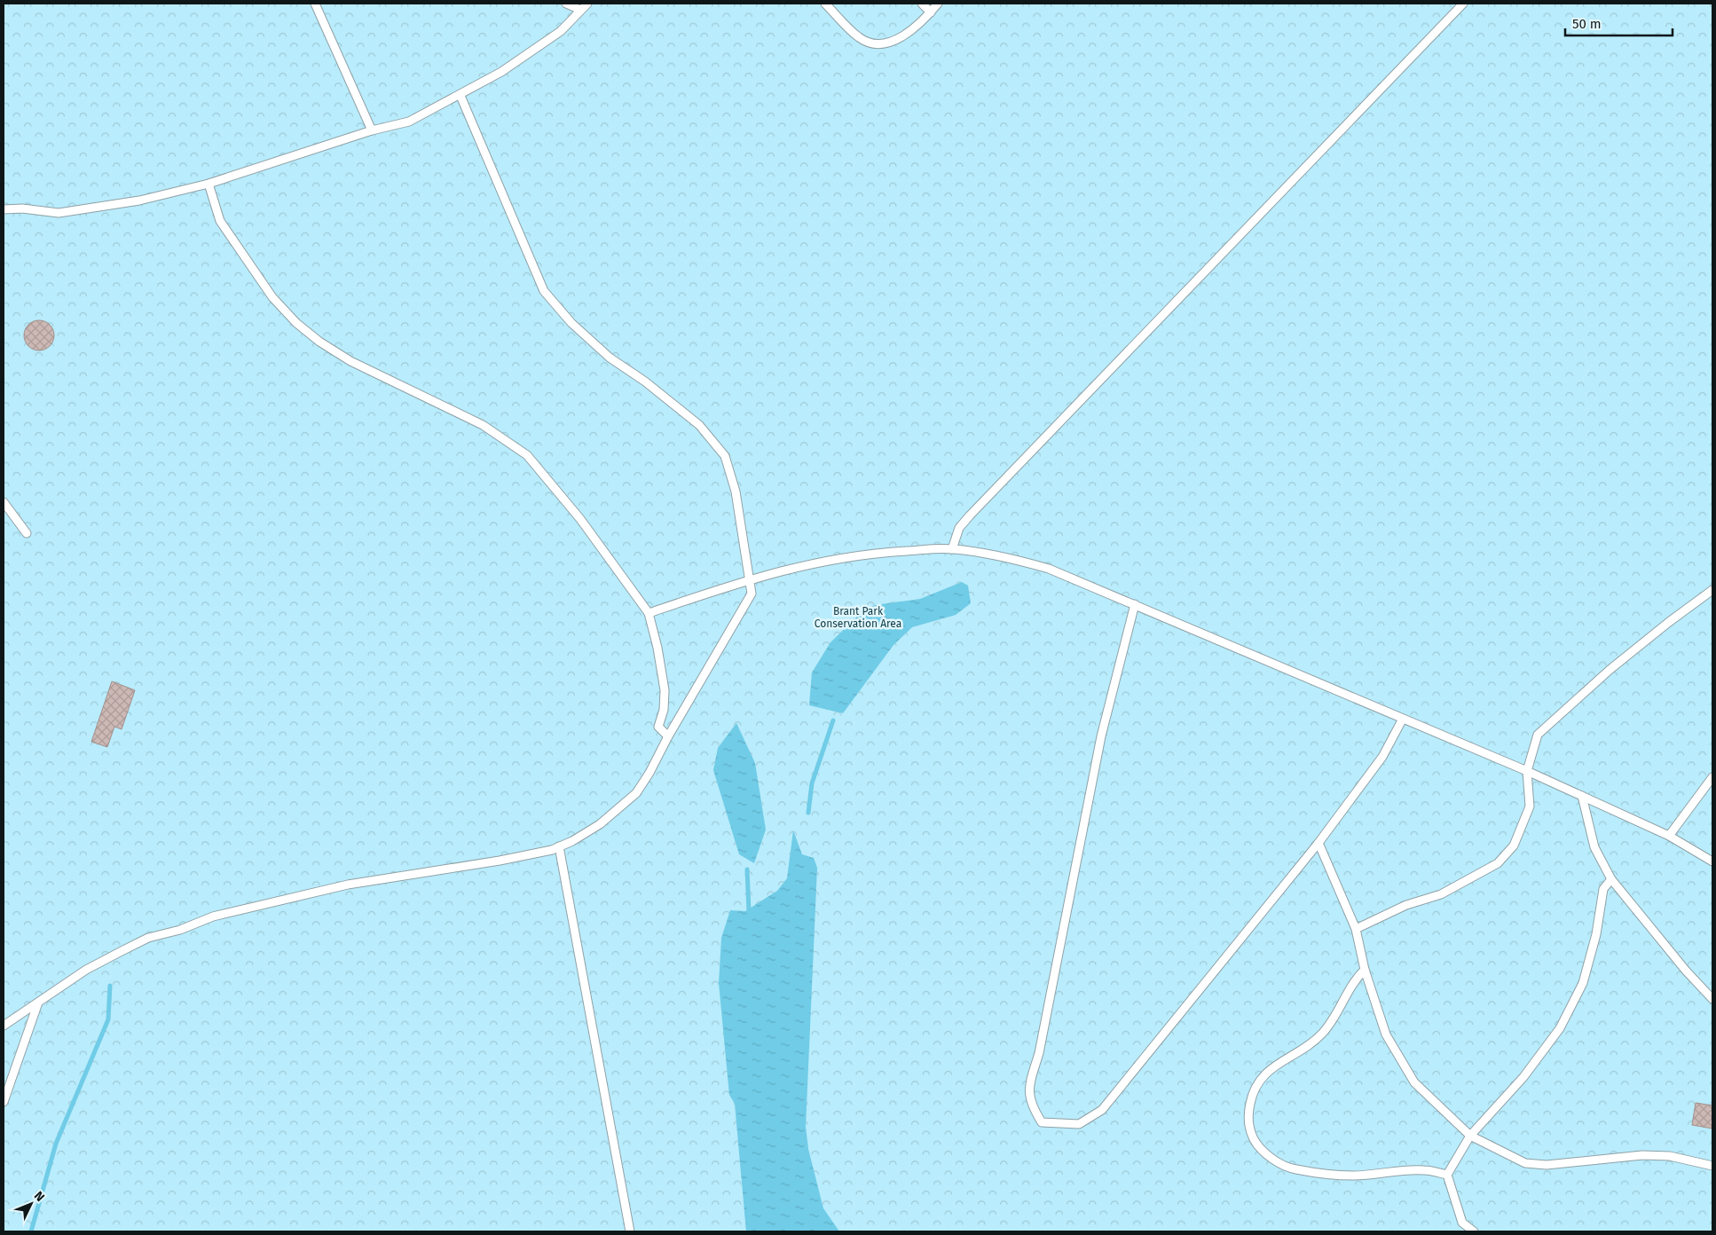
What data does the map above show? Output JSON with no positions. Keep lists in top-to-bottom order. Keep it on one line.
{"parks":["Brant Park Conservation Area"],"scale_bar":"50 m","north":"top right"}
